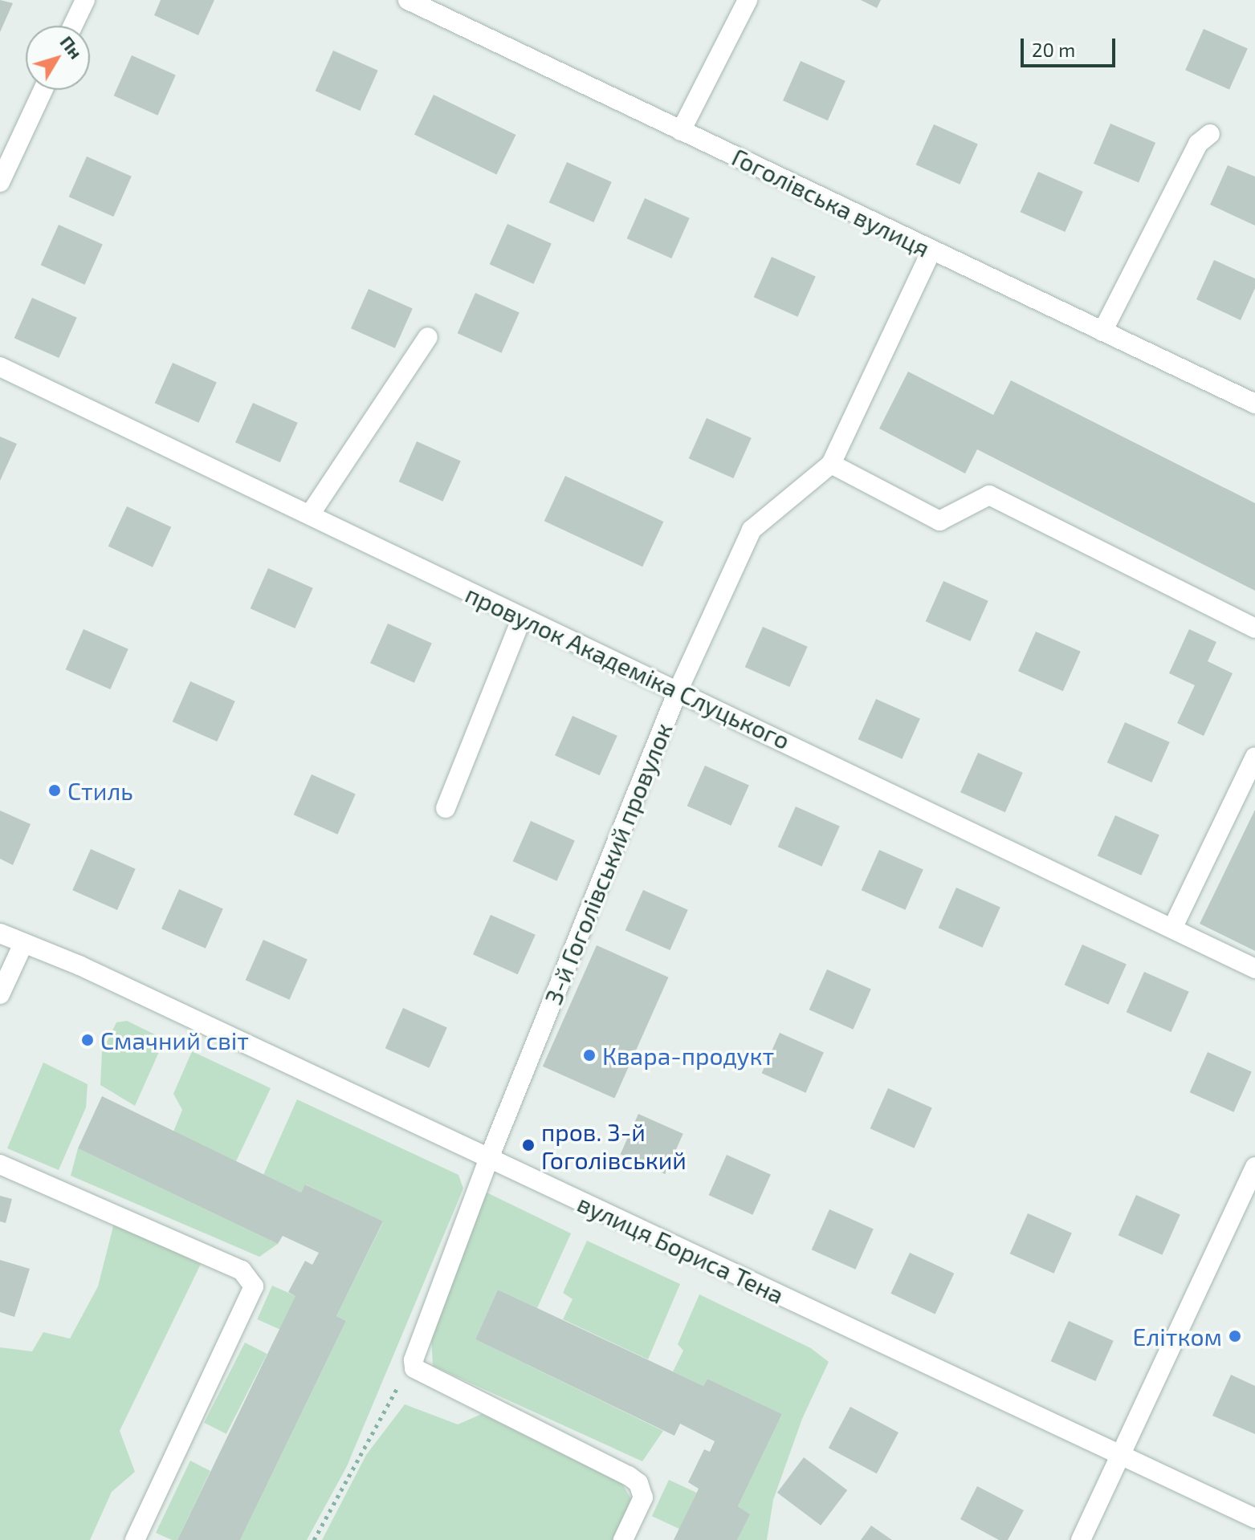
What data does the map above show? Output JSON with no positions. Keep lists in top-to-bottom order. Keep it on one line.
{"streets":{"street":["Гоголівська вулиця","провулок Академіка Слуцького","3-й Гоголівський провулок","вулиця Бориса Тена"]},"crossings":[["Гоголівська вулиця","3-й Гоголівський провулок"],["провулок Академіка Слуцького","3-й Гоголівський провулок"],["3-й Гоголівський провулок","вулиця Бориса Тена"]],"places":["Стиль","Смачний світ","Квара-продукт","пров. 3-й Гоголівський","Елітком"],"scale_bar":"20 m","north":"top right"}
